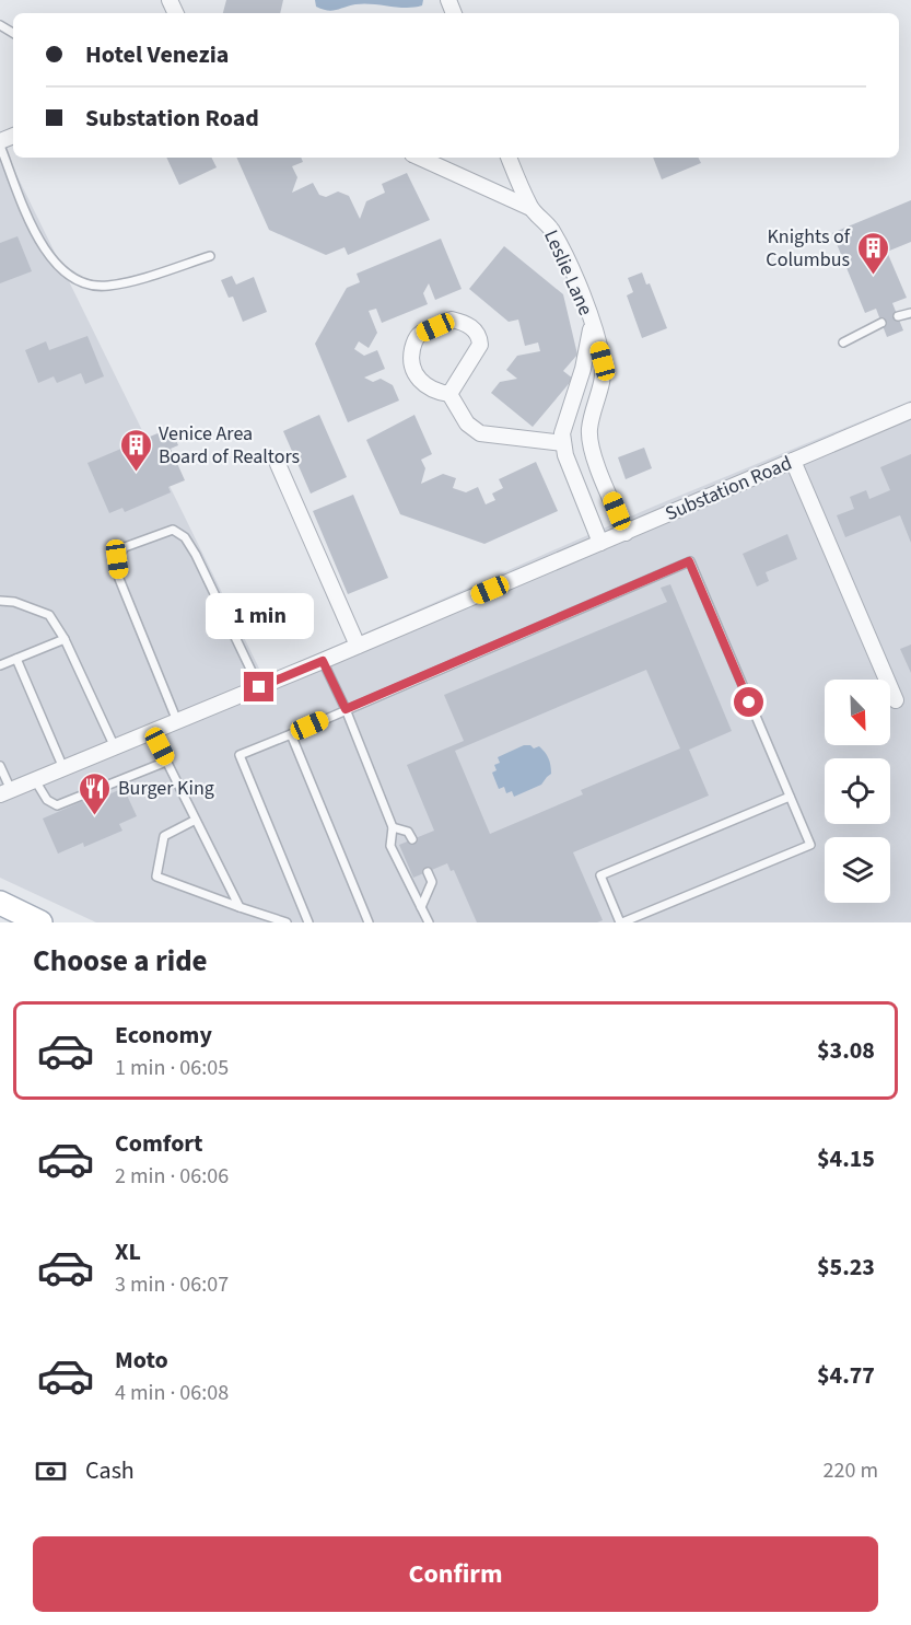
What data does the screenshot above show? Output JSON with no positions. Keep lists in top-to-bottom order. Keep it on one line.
{"streets":{"street":["Leslie Lane","Substation Road"]},"crossings":[["Leslie Lane","Substation Road"]],"places":{"building":["Knights of Columbus","Venice Area Board of Realtors"],"restaurant":["Burger King"]},"north":"bottom right","page":{"banner":["Hotel Venezia","Substation Road"],"bubble":"1 min","heading":"Choose a ride","list":[{"name":"Economy","note":"1 min · 06:05","value":"$3.08"},{"name":"Comfort","note":"2 min · 06:06","value":"$4.15"},{"name":"XL","note":"3 min · 06:07","value":"$5.23"},{"name":"Moto","note":"4 min · 06:08","value":"$4.77"}],"pay":["Cash","220 m"],"buttons":"Confirm"}}
